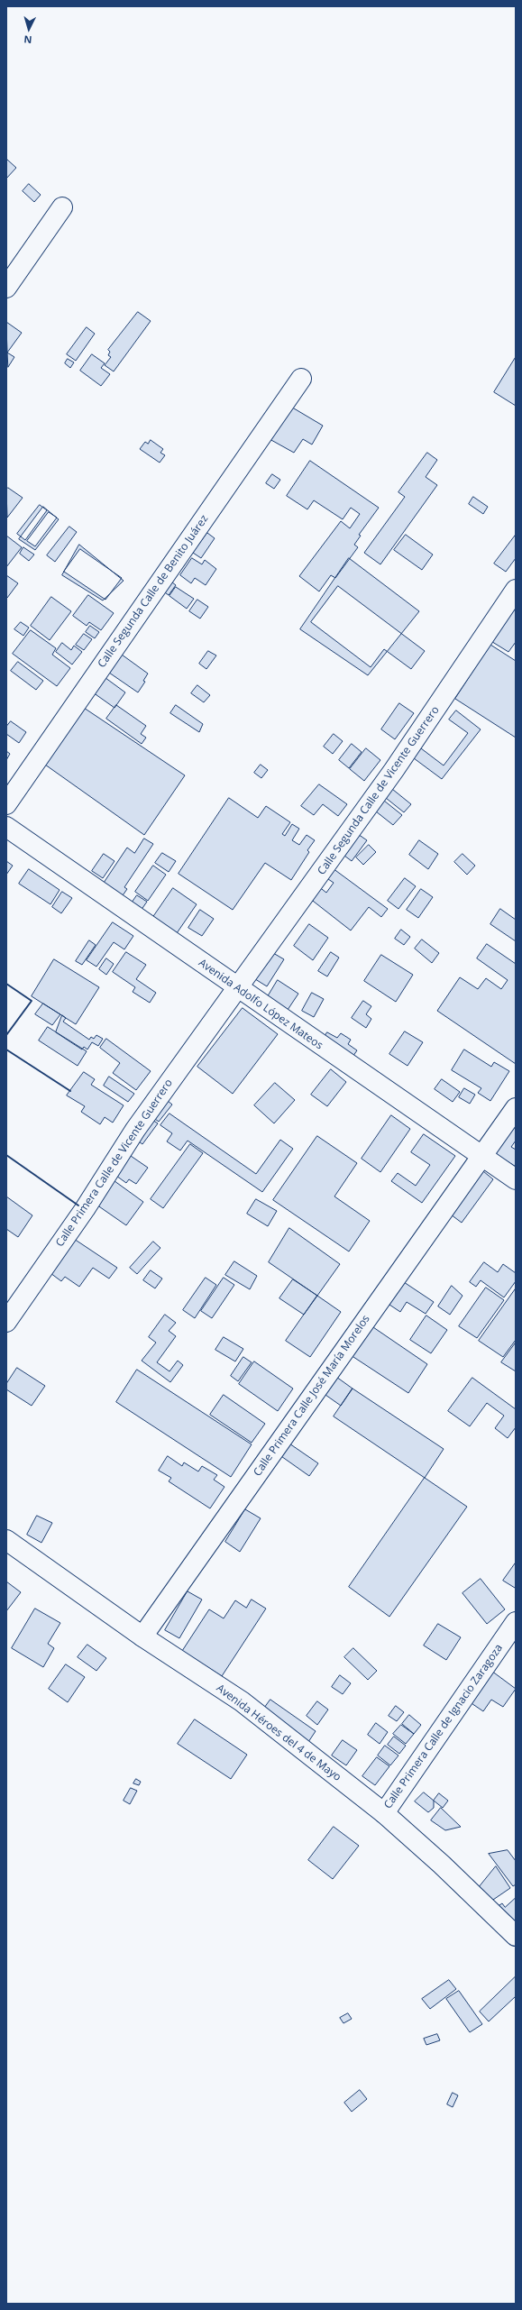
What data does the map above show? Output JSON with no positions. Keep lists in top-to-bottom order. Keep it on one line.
{"streets":{"street":["Calle Segunda Calle de Benito Juárez","Calle Segunda Calle de Vicente Guerrero","Avenida Adolfo López Mateos","Calle Primera Calle de Vicente Guerrero","Calle Primera Calle José María Morelos","Calle Primera Calle de Ignacio Zaragoza","Avenida Héroes del 4 de Mayo"]},"crossings":[["Calle Segunda Calle de Vicente Guerrero","Avenida Adolfo López Mateos"],["Calle Segunda Calle de Vicente Guerrero","Calle Primera Calle de Vicente Guerrero"],["Avenida Adolfo López Mateos","Calle Primera Calle de Vicente Guerrero"],["Avenida Adolfo López Mateos","Calle Primera Calle José María Morelos"],["Calle Primera Calle José María Morelos","Avenida Héroes del 4 de Mayo"],["Calle Primera Calle de Ignacio Zaragoza","Avenida Héroes del 4 de Mayo"]],"north":"bottom"}
